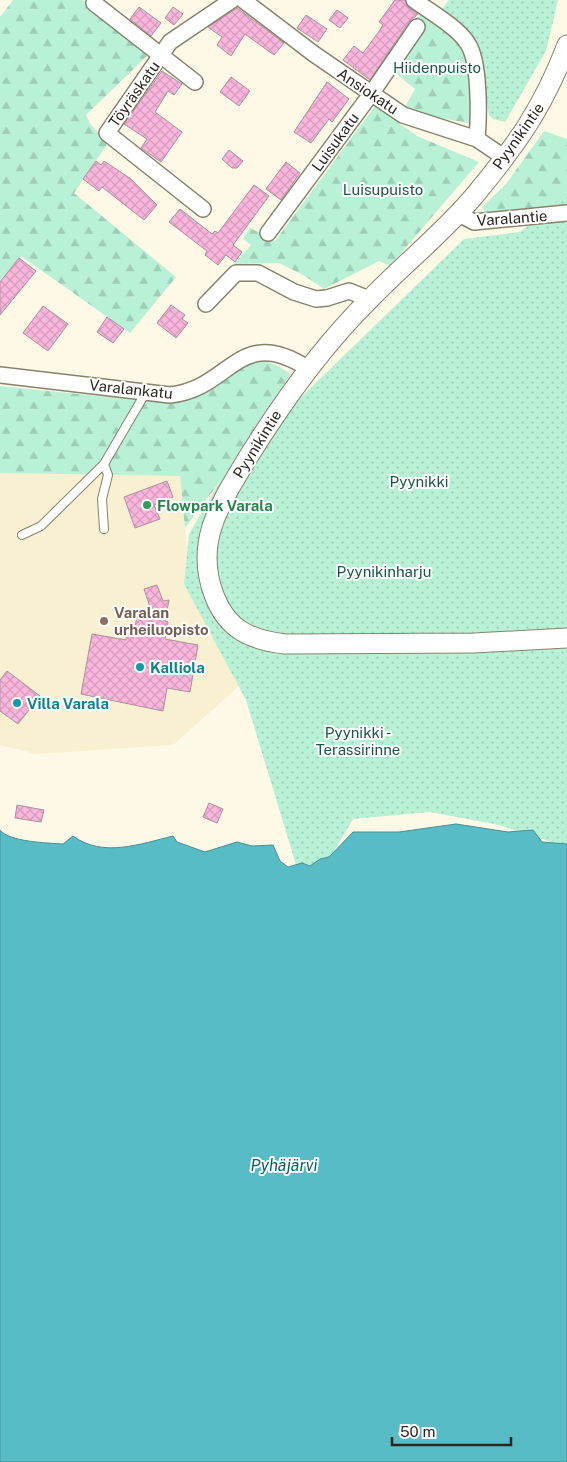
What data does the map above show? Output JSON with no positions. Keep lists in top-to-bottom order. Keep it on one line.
{"streets":{"street":["Ansiokatu","Töyräskatu","Pyynikintie","Luisukatu","Varalantie","Varalankatu"]},"crossings":[["Ansiokatu","Pyynikintie"],["Ansiokatu","Luisukatu"],["Pyynikintie","Varalantie"],["Pyynikintie","Varalankatu"]],"water":["Pyhäjärvi"],"parks":["Hiidenpuisto","Luisupuisto","Pyynikki","Pyynikinharju","Pyynikki - Terassirinne"],"places":["Flowpark Varala","Varalan urheiluopisto","Kalliola","Villa Varala"],"scale_bar":"50 m"}
